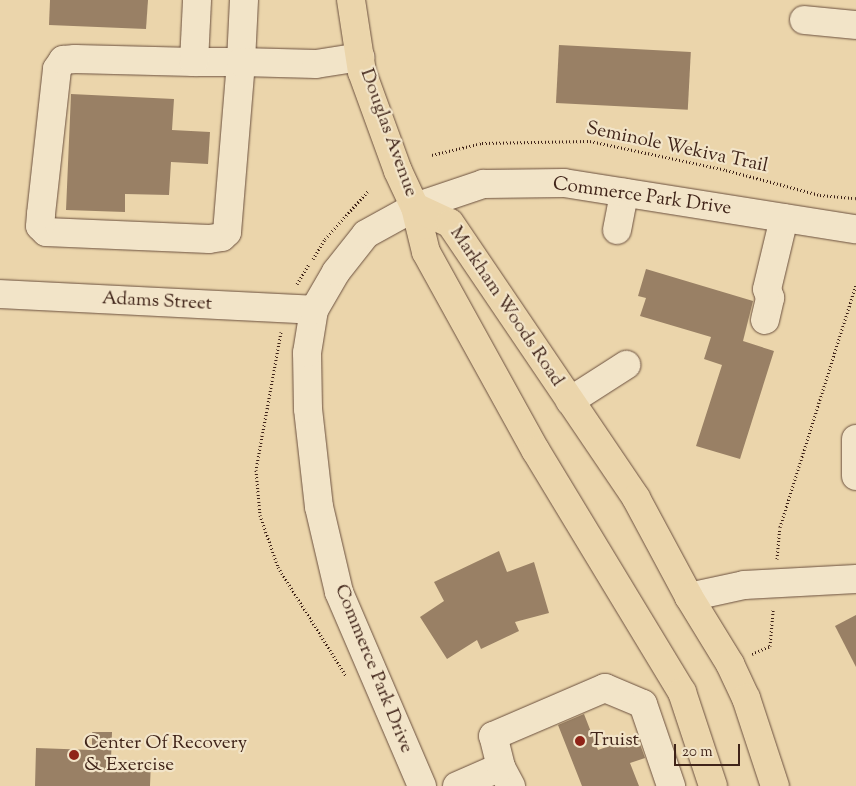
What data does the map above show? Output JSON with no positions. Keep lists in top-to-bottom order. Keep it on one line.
{"streets":{"main road":["Douglas Avenue","Markham Woods Road"],"street":["Commerce Park Drive","Adams Street"],"path":["Seminole Wekiva Trail"]},"crossings":[["Douglas Avenue","Commerce Park Drive"],["Douglas Avenue","Markham Woods Road"],["Commerce Park Drive","Adams Street"],["Commerce Park Drive","Markham Woods Road"]],"places":["Truist","Center Of Recovery & Exercise"],"scale_bar":"20 m"}
